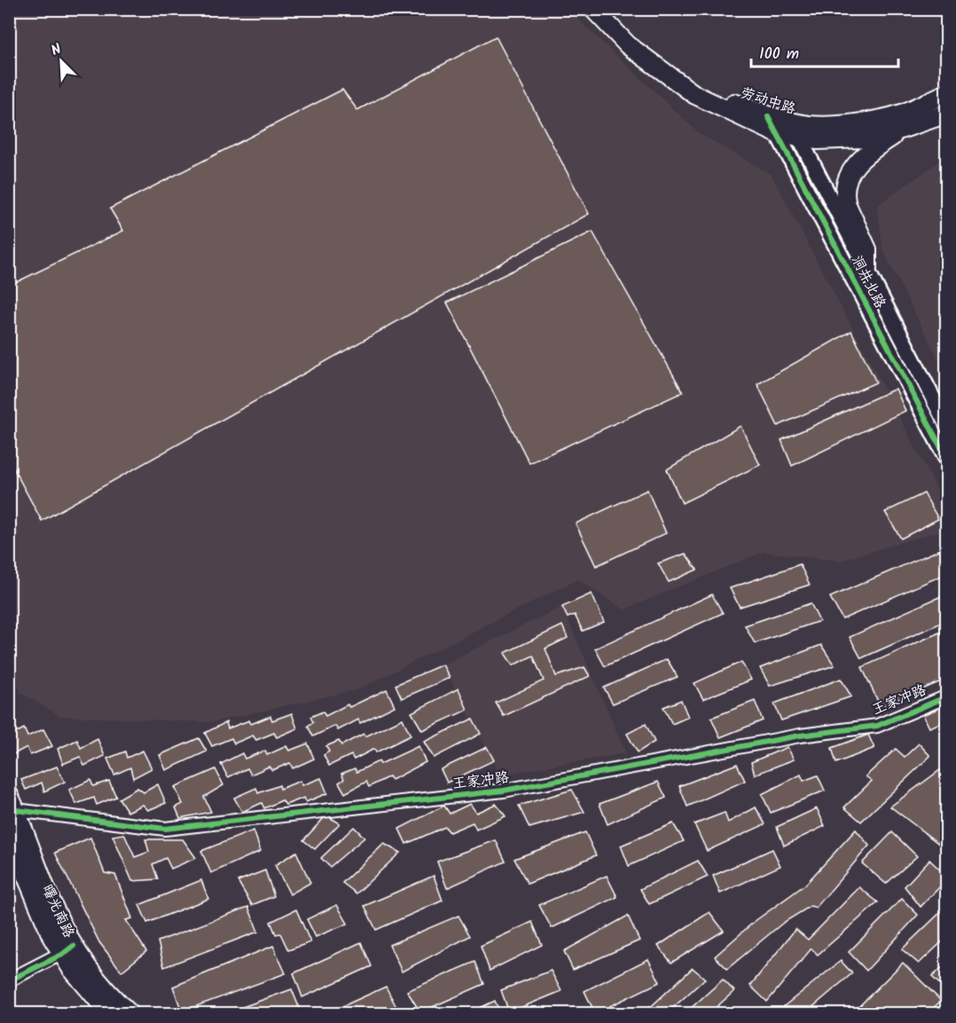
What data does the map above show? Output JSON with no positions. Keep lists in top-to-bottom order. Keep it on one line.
{"streets":{"main road":["劳动中路","曙光南路"],"street":["洞井北路","王家冲路"]},"crossings":[["劳动中路","洞井北路"],["王家冲路","曙光南路"]],"scale_bar":"100 m","north":"top left"}
